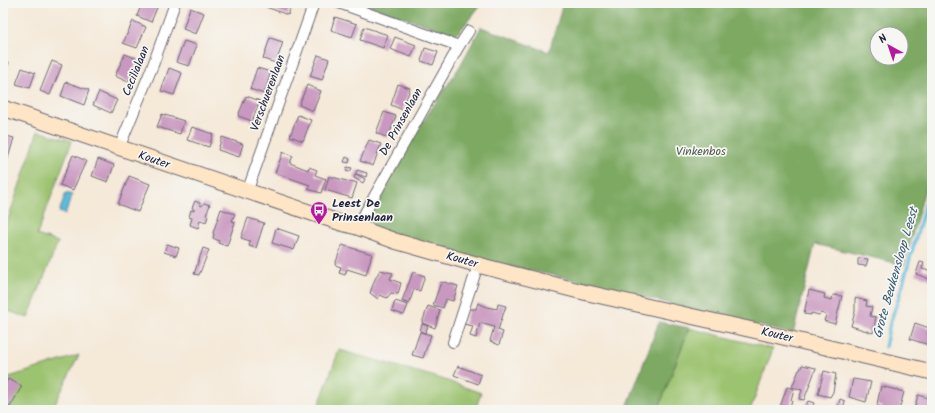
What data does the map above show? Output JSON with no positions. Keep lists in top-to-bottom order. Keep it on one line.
{"streets":{"street":["Cecilialaan","Verschuerenlaan","De Prinsenlaan","Kouter"]},"crossings":[["Cecilialaan","Kouter"],["Verschuerenlaan","Kouter"],["De Prinsenlaan","Kouter"]],"water":["Grote Beukensloop Leest"],"parks":["Vinkenbos"],"places":{"bus stop":["Leest De Prinsenlaan"]},"north":"top left"}
